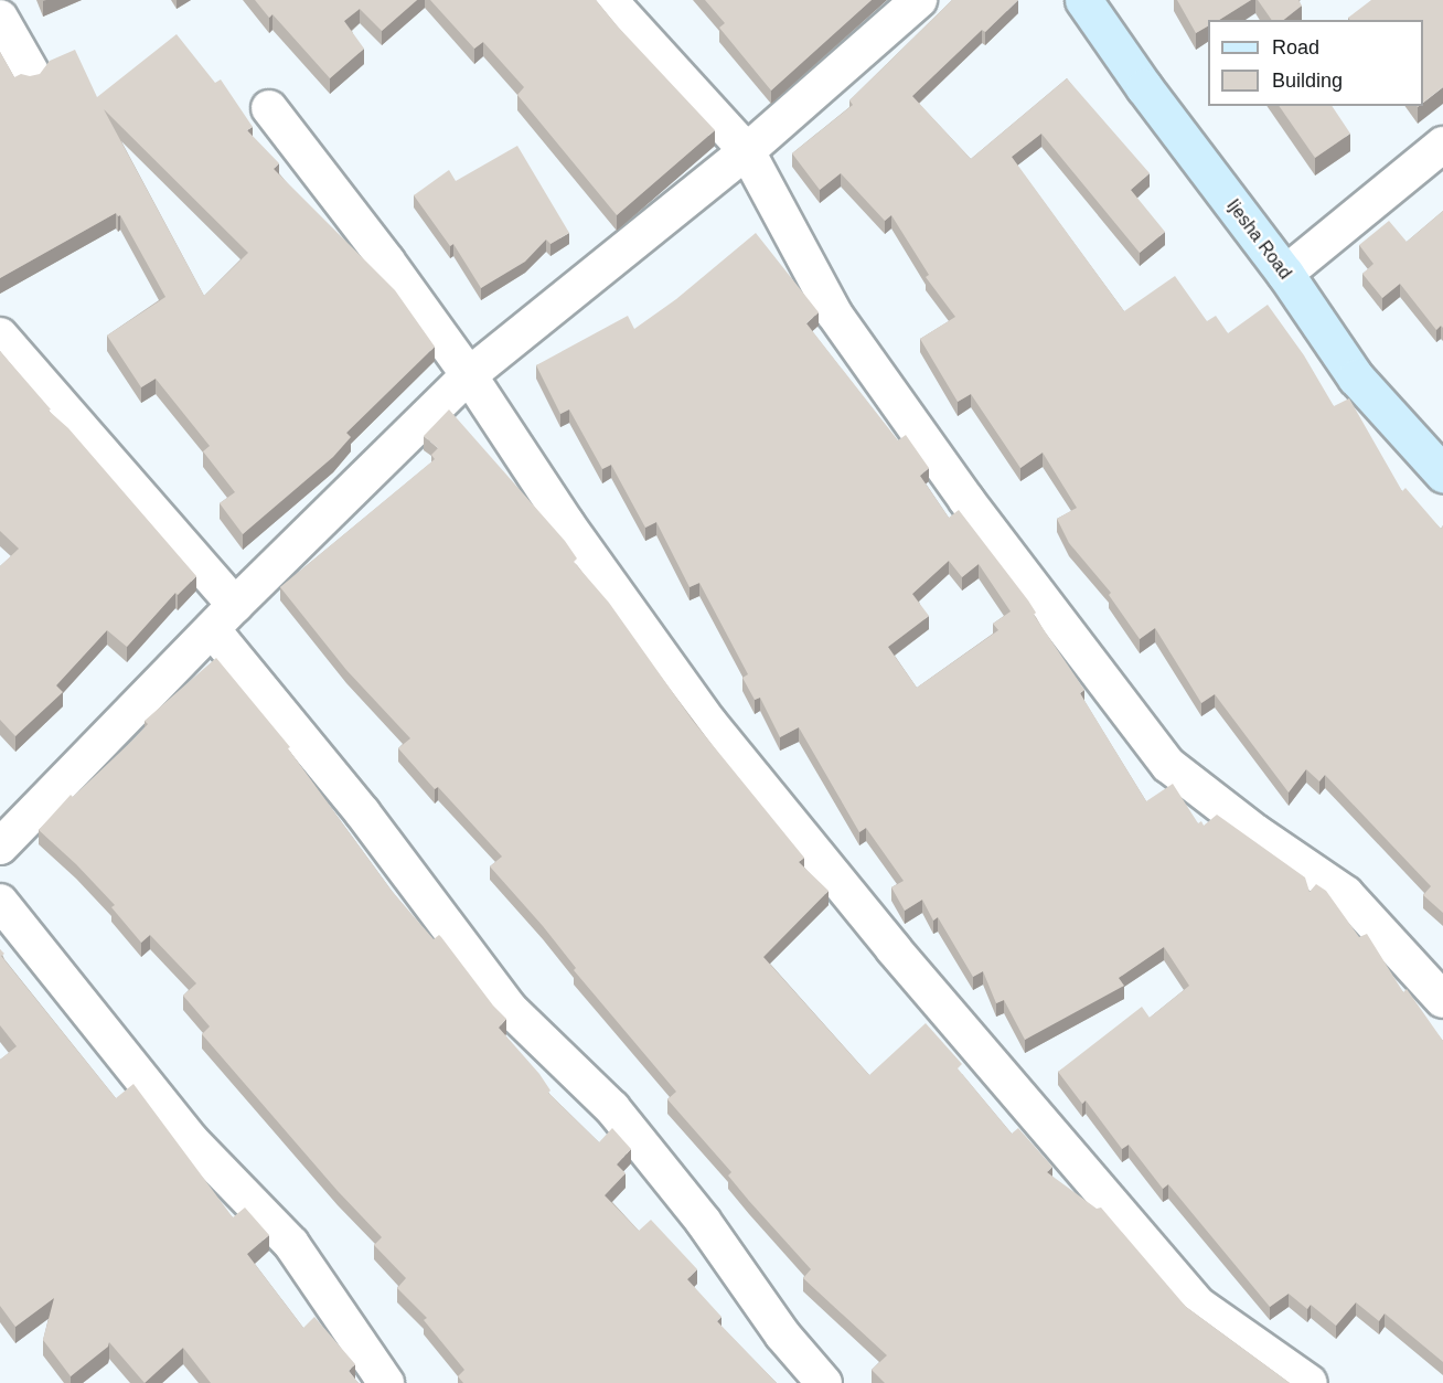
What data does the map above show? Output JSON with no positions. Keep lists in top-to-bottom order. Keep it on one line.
{"streets":{"main road":["Ijesha Road"]},"legend":["Road","Building"]}
